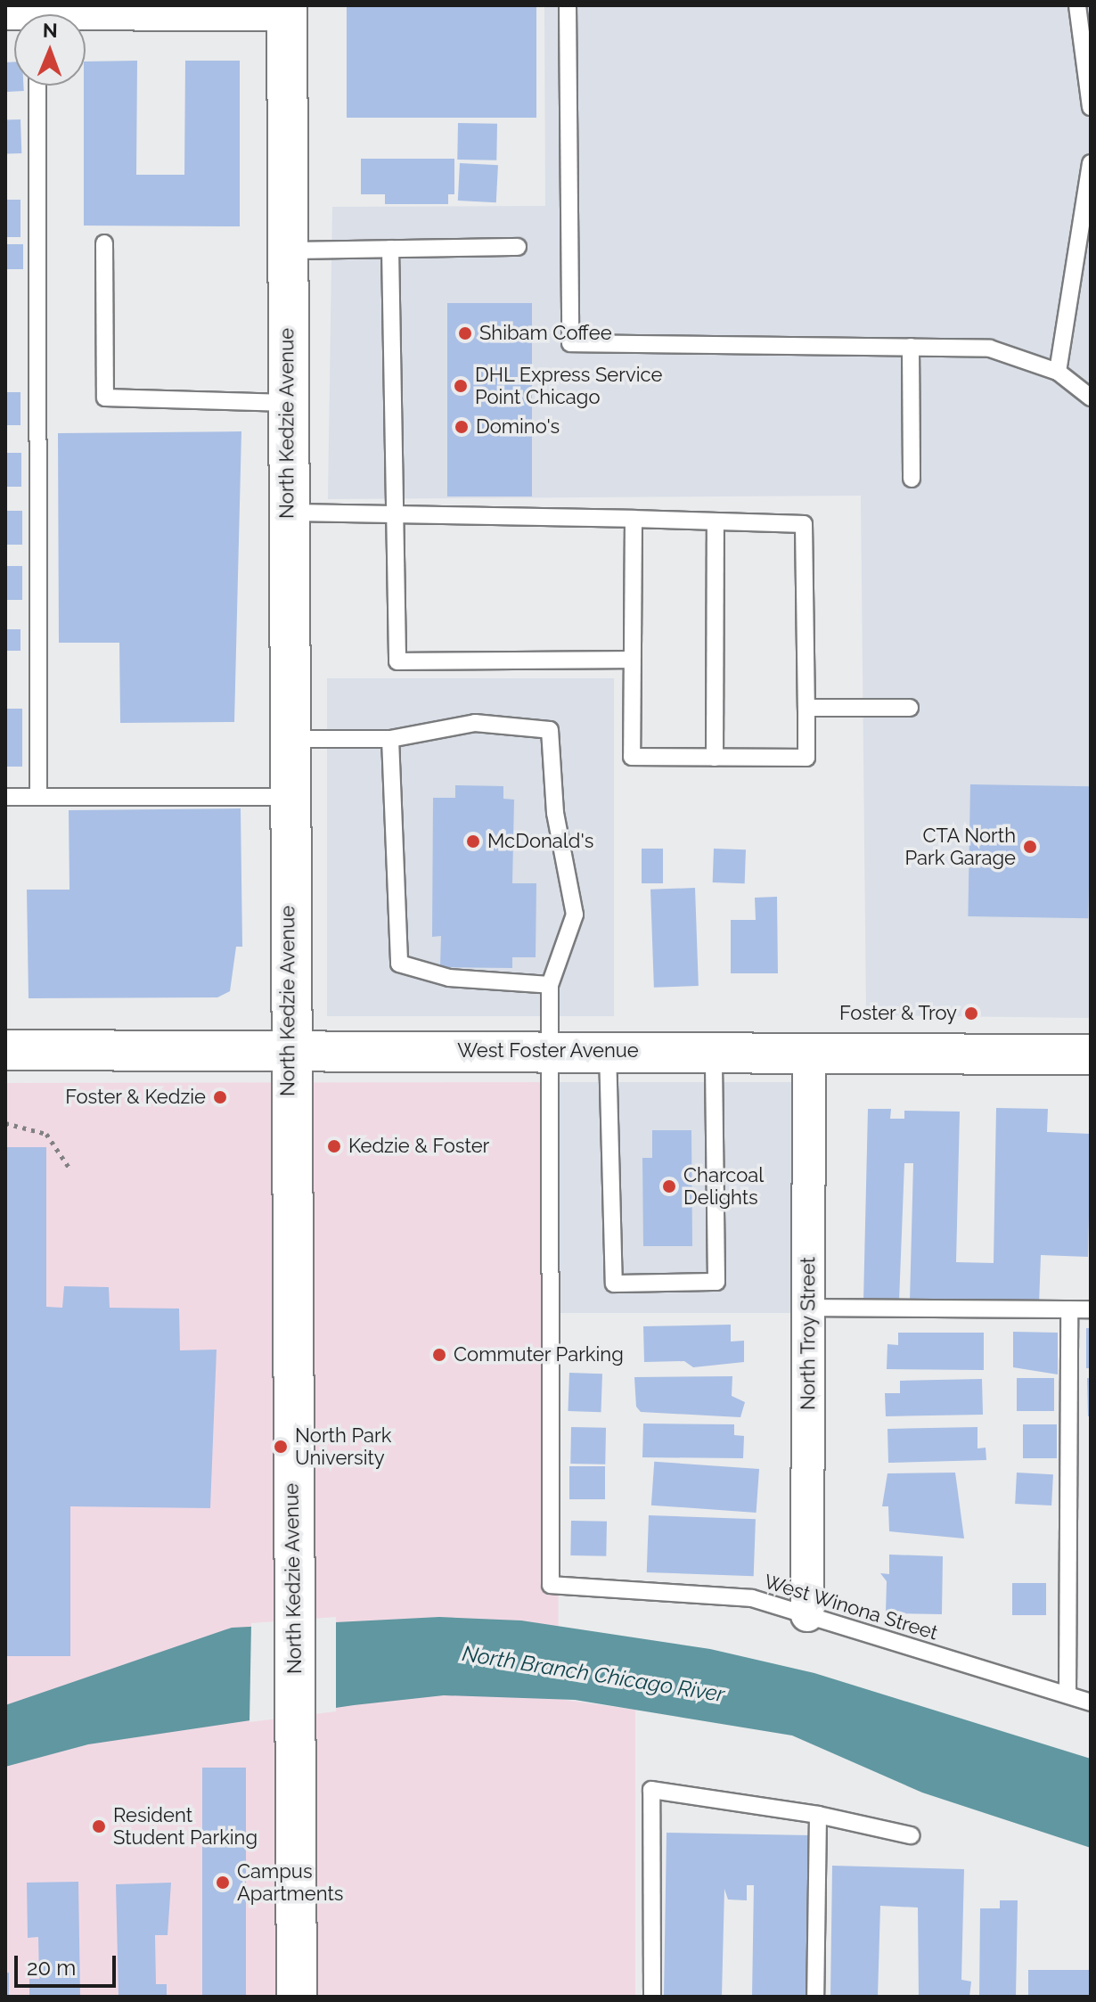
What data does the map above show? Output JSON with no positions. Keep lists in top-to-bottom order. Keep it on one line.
{"streets":{"main road":["North Kedzie Avenue","West Foster Avenue"],"street":["North Troy Street"],"lane":["West Winona Street"]},"crossings":[["North Kedzie Avenue","West Foster Avenue"],["West Foster Avenue","North Troy Street"],["West Foster Avenue","West Winona Street"],["North Troy Street","West Winona Street"]],"water":["North Branch Chicago River"],"places":["Shibam Coffee","DHL Express Service Point Chicago","Domino's","McDonald's","CTA North Park Garage","Foster & Troy","Foster & Kedzie","Kedzie & Foster","Charcoal Delights","Commuter Parking","North Park University","Resident Student Parking","Campus Apartments"],"scale_bar":"20 m","north":"top"}
